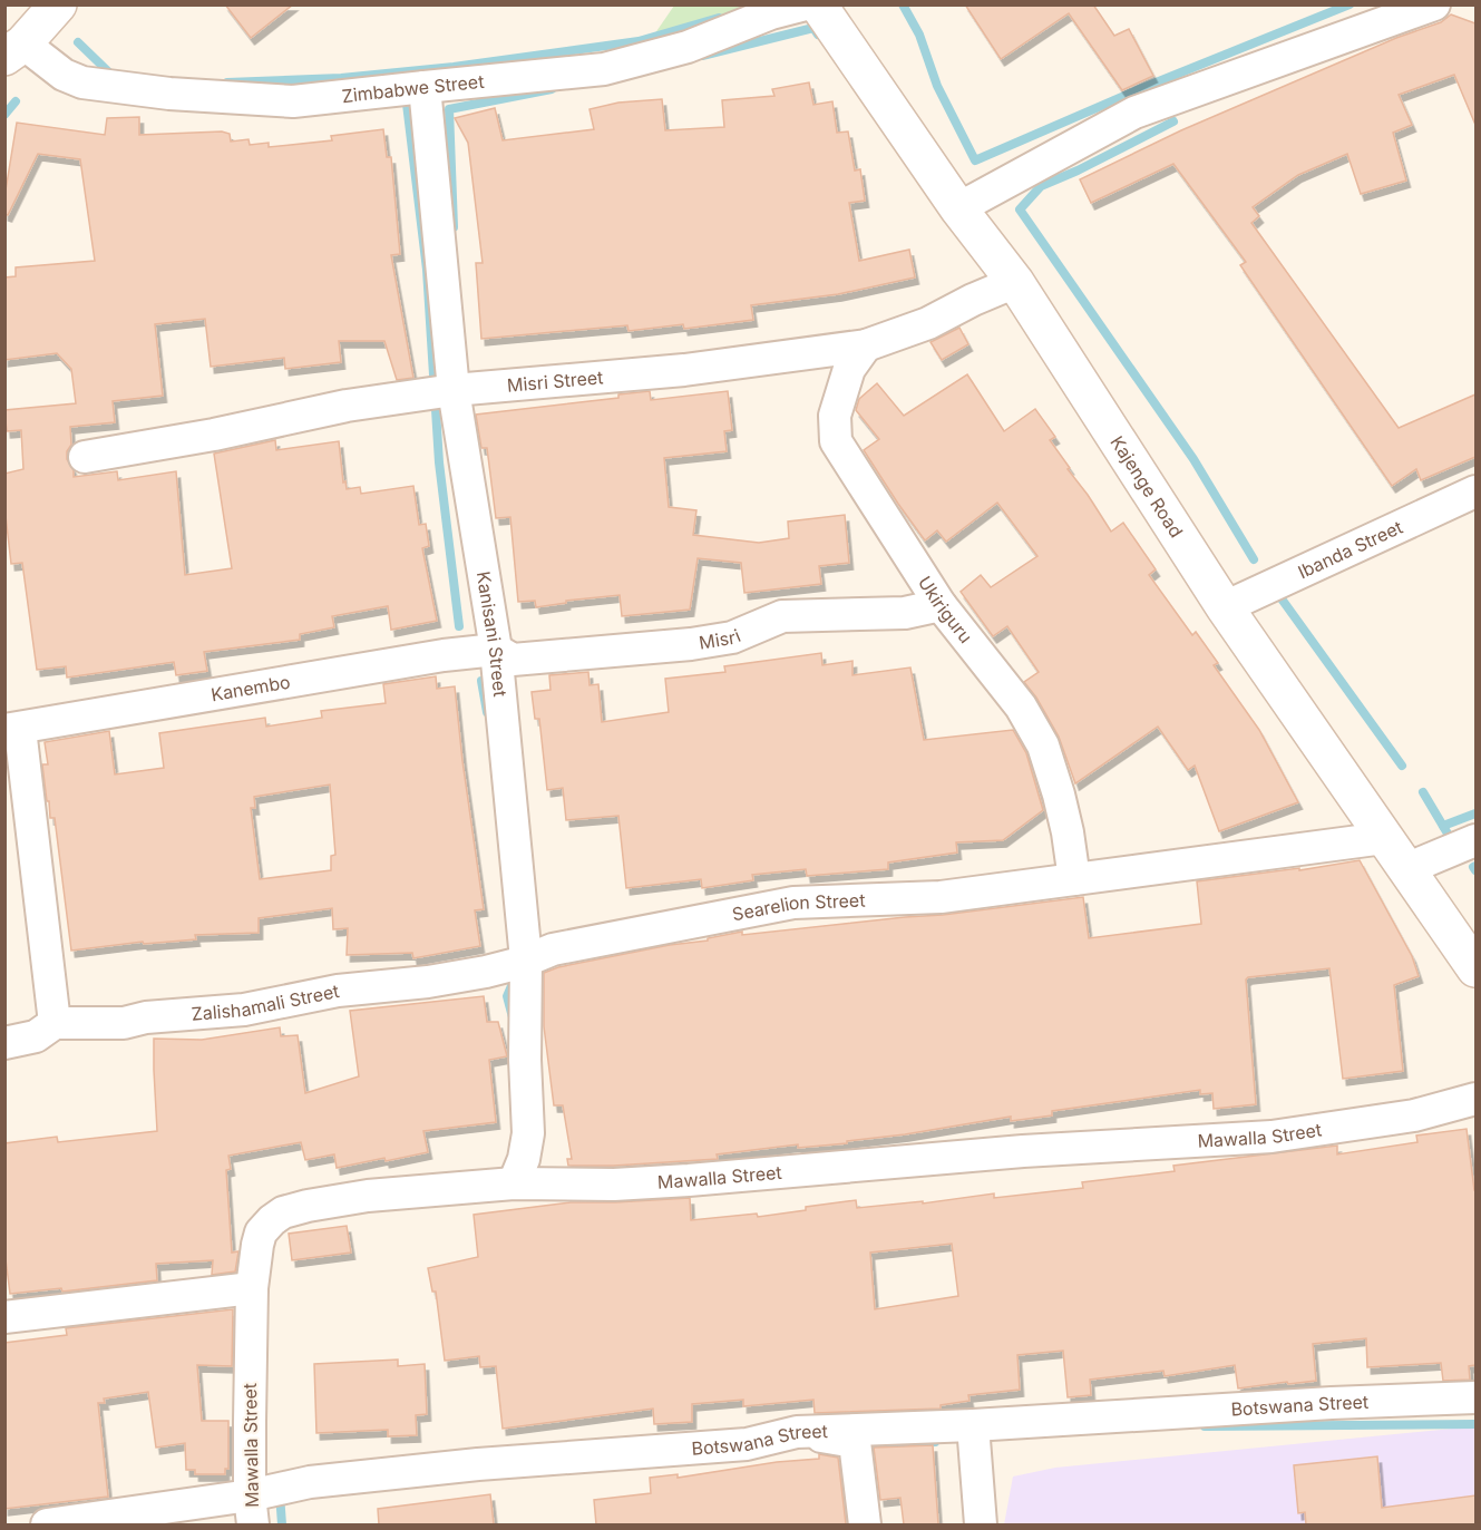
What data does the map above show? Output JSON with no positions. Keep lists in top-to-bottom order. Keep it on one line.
{"streets":{"street":["Zimbabwe Street","Misri Street","Kajenge Road","Ibanda Street","Ukiriguru","Kanisani Street","Misri","Kanembo","Searelion Street","Zalishamali Street","Mawalla Street","Botswana Street"]},"crossings":[["Zimbabwe Street","Kanisani Street"],["Misri Street","Kajenge Road"],["Misri Street","Ukiriguru"],["Misri Street","Kanisani Street"],["Kajenge Road","Ibanda Street"],["Kajenge Road","Searelion Street"],["Ukiriguru","Misri"],["Ukiriguru","Searelion Street"],["Kanisani Street","Misri"],["Kanisani Street","Kanembo"],["Kanisani Street","Searelion Street"],["Kanisani Street","Zalishamali Street"],["Kanisani Street","Mawalla Street"],["Misri","Kanembo"],["Searelion Street","Zalishamali Street"],["Mawalla Street","Botswana Street"]]}
